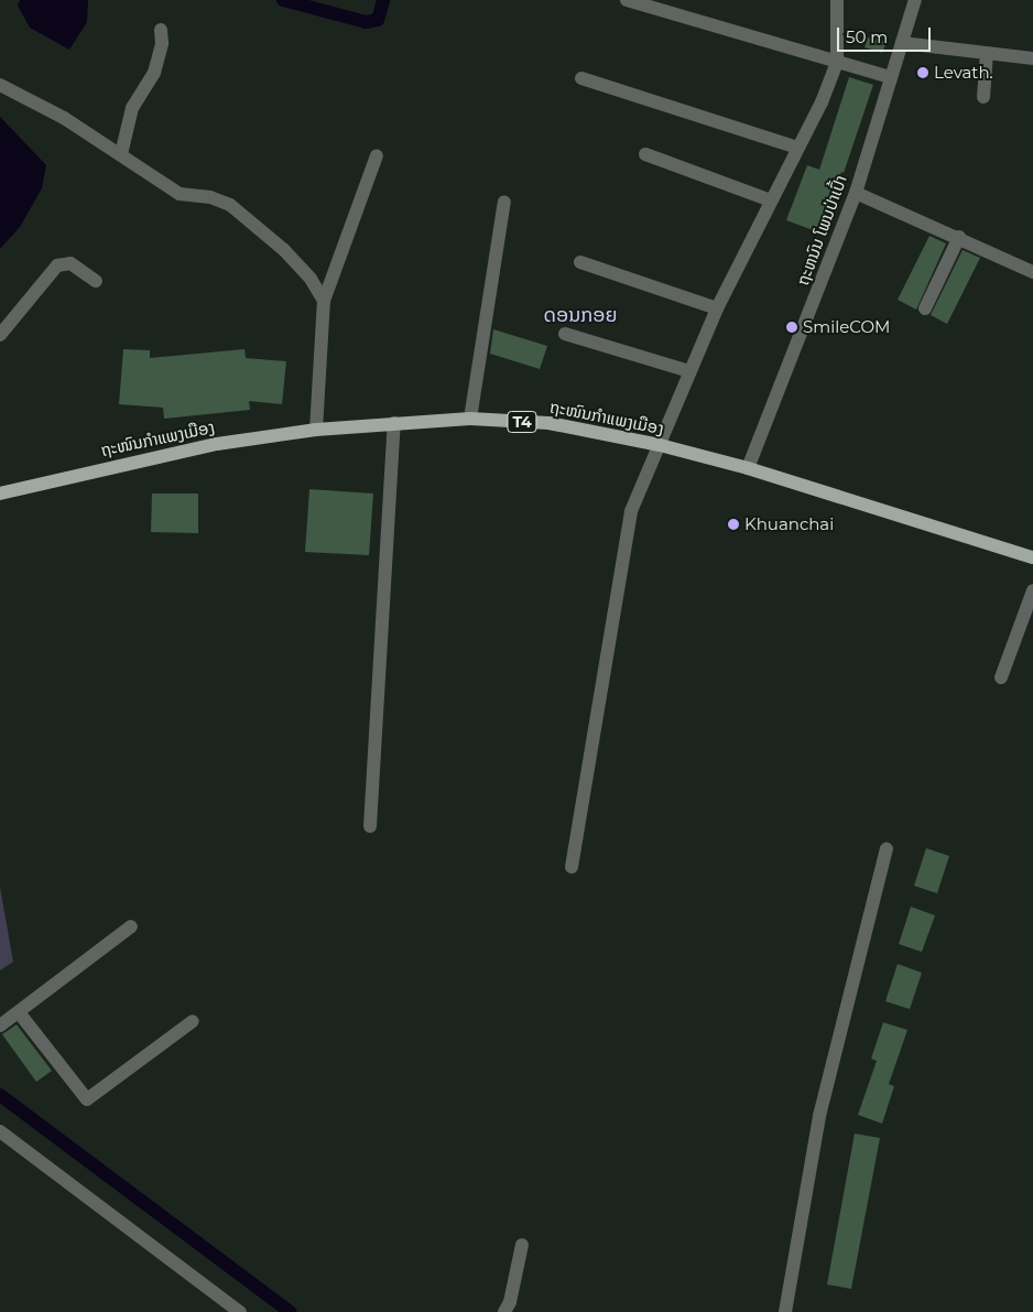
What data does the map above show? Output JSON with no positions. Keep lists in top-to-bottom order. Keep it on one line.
{"streets":{"main road":["ຖະໜົນກຳແພງເມືອງ","T4"],"street":["ຖະຫນົນ ໂພນປ່າເປົ້າ"]},"crossings":[["ຖະຫນົນ ໂພນປ່າເປົ້າ","ຖະໜົນກຳແພງເມືອງ"]],"districts":["ດອນກອຍ"],"places":["Levath.","SmileCOM","Khuanchai"],"scale_bar":"50 m"}
